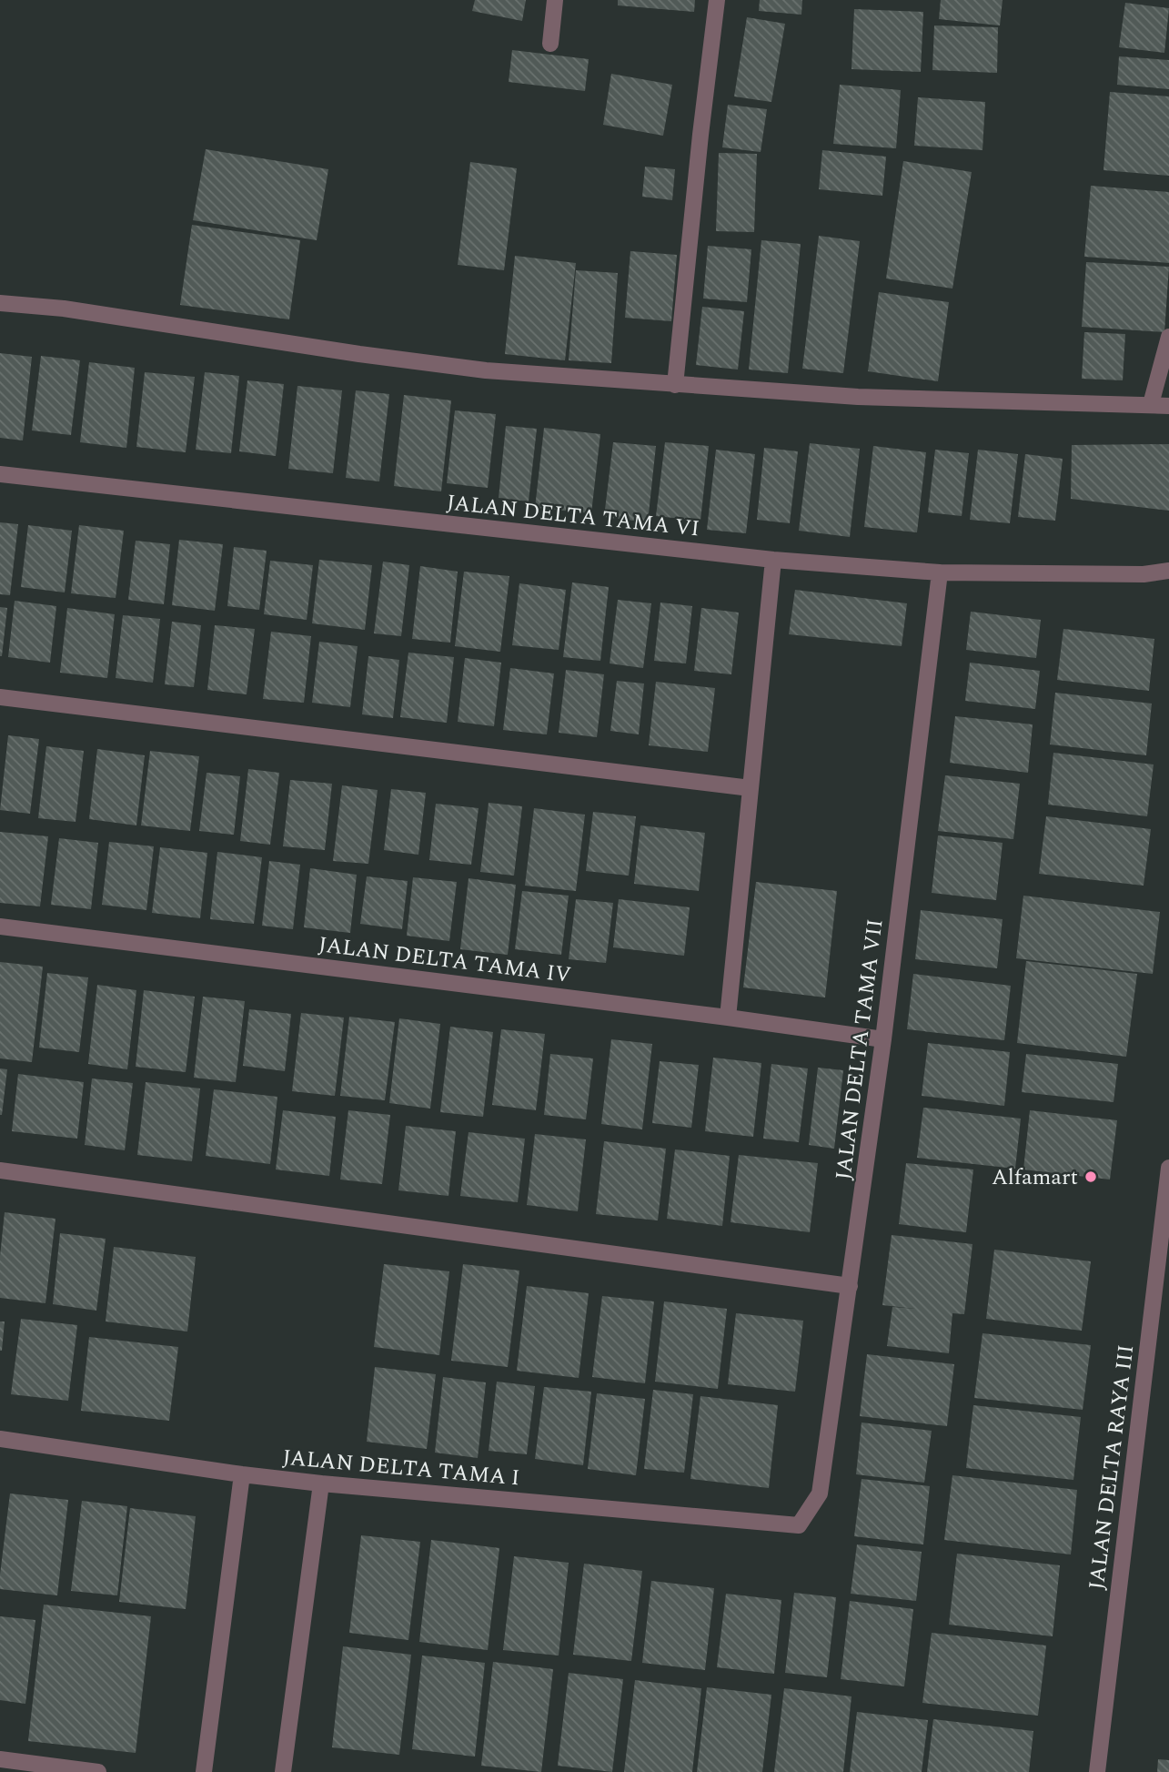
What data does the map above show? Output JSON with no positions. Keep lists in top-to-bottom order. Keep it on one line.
{"streets":{"street":["JALAN DELTA TAMA VI","JALAN DELTA TAMA IV","JALAN DELTA TAMA VII","JALAN DELTA TAMA I","JALAN DELTA RAYA III"]},"crossings":[["JALAN DELTA TAMA VI","JALAN DELTA TAMA VII"],["JALAN DELTA TAMA IV","JALAN DELTA TAMA VII"],["JALAN DELTA TAMA VII","JALAN DELTA TAMA I"]],"places":["Alfamart"]}
